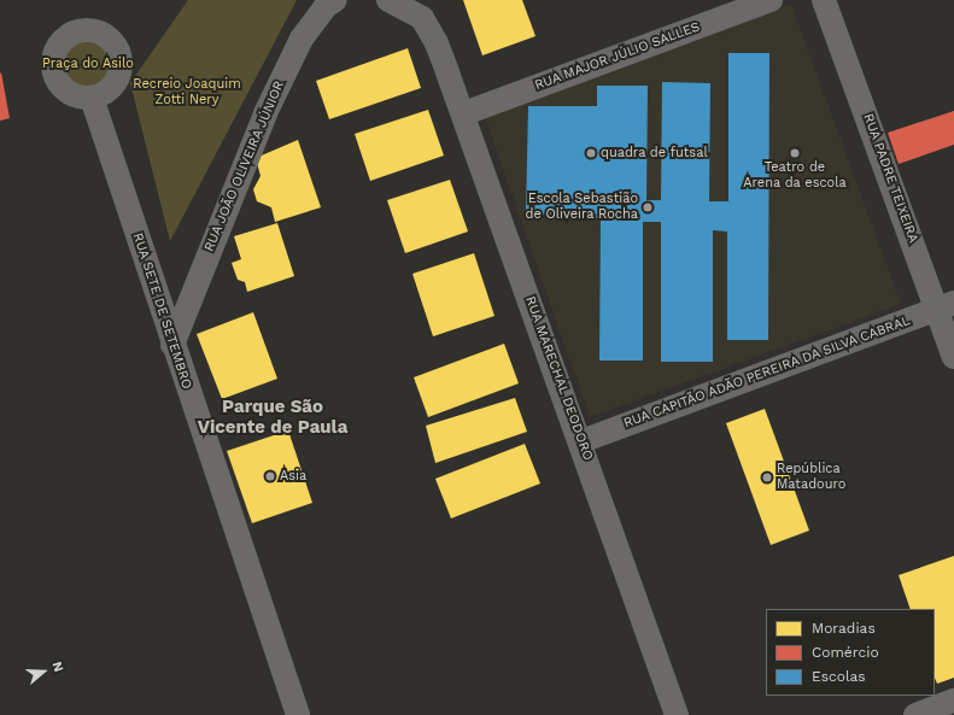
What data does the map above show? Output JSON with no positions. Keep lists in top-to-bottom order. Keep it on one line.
{"streets":{"street":["RUA MAJOR JÚLIO SALLES","RUA JOÃO OLIVEIRA JÚNIOR","RUA PADRE TEIXEIRA","RUA SETE DE SETEMBRO","RUA CAPITÃO ADÃO PEREIRA DA SILVA CABRAL","RUA MARECHAL DEODORO"]},"crossings":[["RUA MAJOR JÚLIO SALLES","RUA MARECHAL DEODORO"],["RUA JOÃO OLIVEIRA JÚNIOR","RUA SETE DE SETEMBRO"],["RUA PADRE TEIXEIRA","RUA CAPITÃO ADÃO PEREIRA DA SILVA CABRAL"],["RUA CAPITÃO ADÃO PEREIRA DA SILVA CABRAL","RUA MARECHAL DEODORO"]],"districts":["Parque São Vicente de Paula"],"parks":["Praça do Asilo","Recreio Joaquim Zotti Nery"],"places":["quadra de futsal","Teatro de Arena da escola","Escola Sebastião de Oliveira Rocha","Asia","República Matadouro"],"legend":["Moradias","Comércio","Escolas"],"north":"right"}
